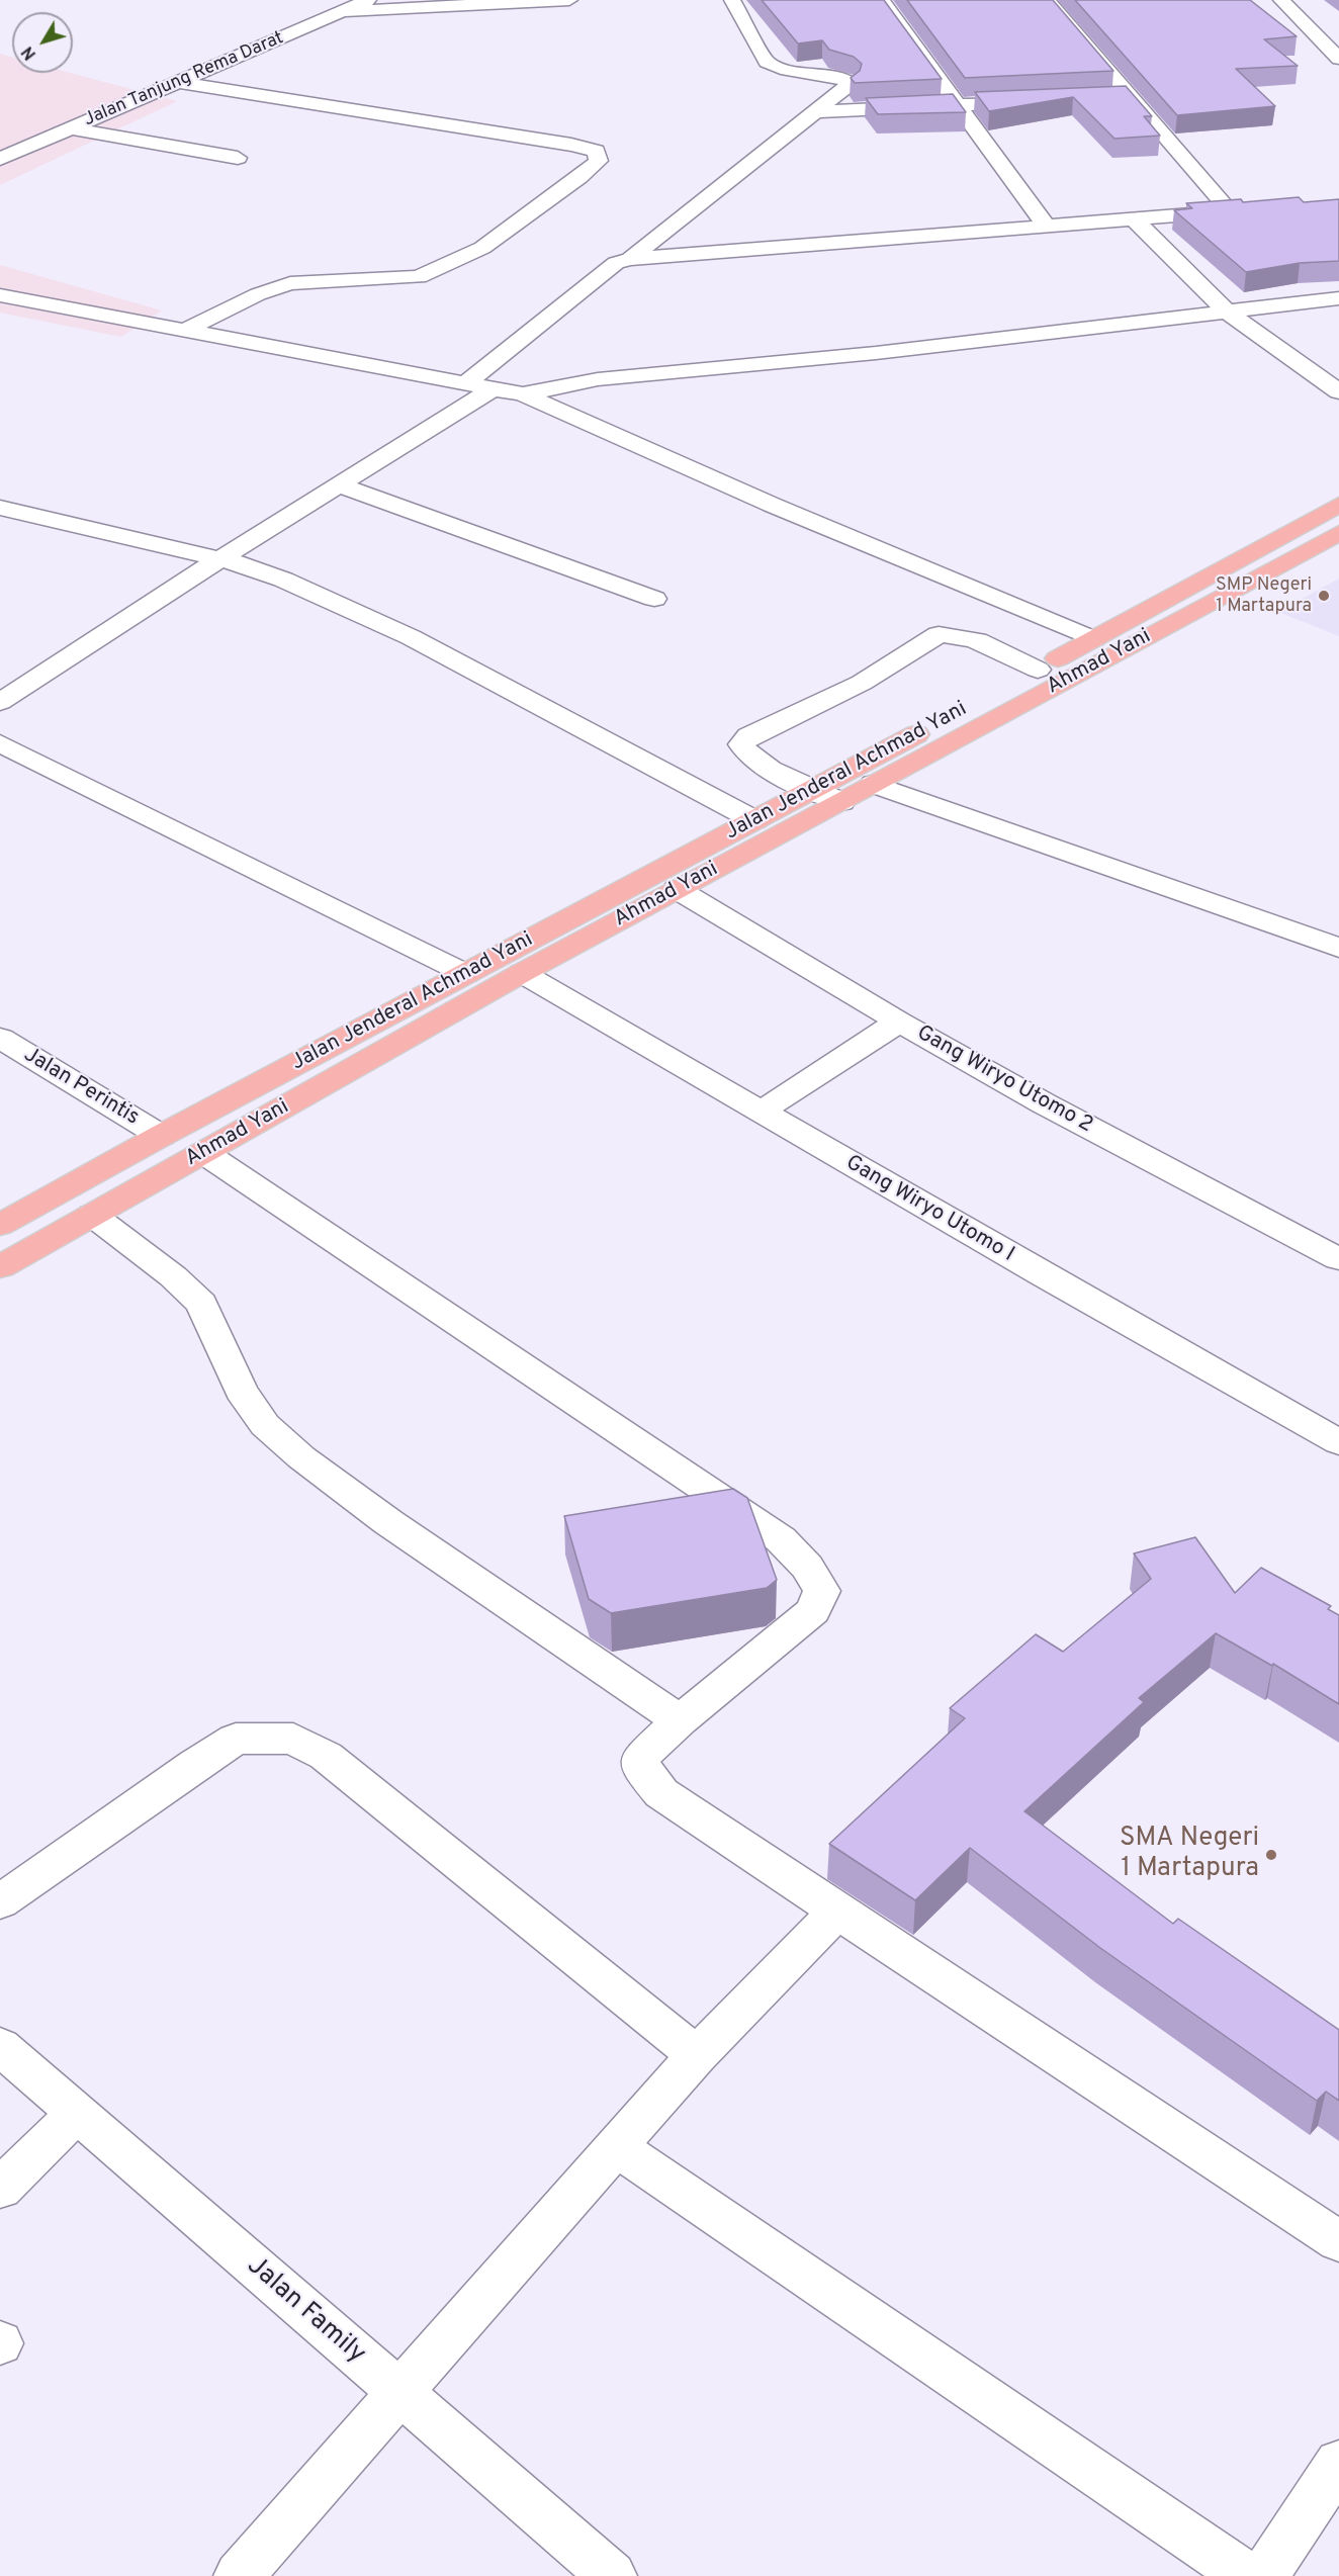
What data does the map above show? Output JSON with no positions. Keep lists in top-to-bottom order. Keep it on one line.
{"streets":{"highway":["Ahmad Yani","Jalan Jenderal Achmad Yani"],"street":["Jalan Tanjung Rema Darat","Gang Wiryo Utomo 2","Jalan Perintis","Gang Wiryo Utomo I","Jalan Family"]},"crossings":[["Ahmad Yani","Gang Wiryo Utomo 2"],["Ahmad Yani","Gang Wiryo Utomo I"],["Jalan Jenderal Achmad Yani","Jalan Perintis"]],"places":["SMP Negeri 1 Martapura","SMA Negeri 1 Martapura"],"north":"bottom left"}
